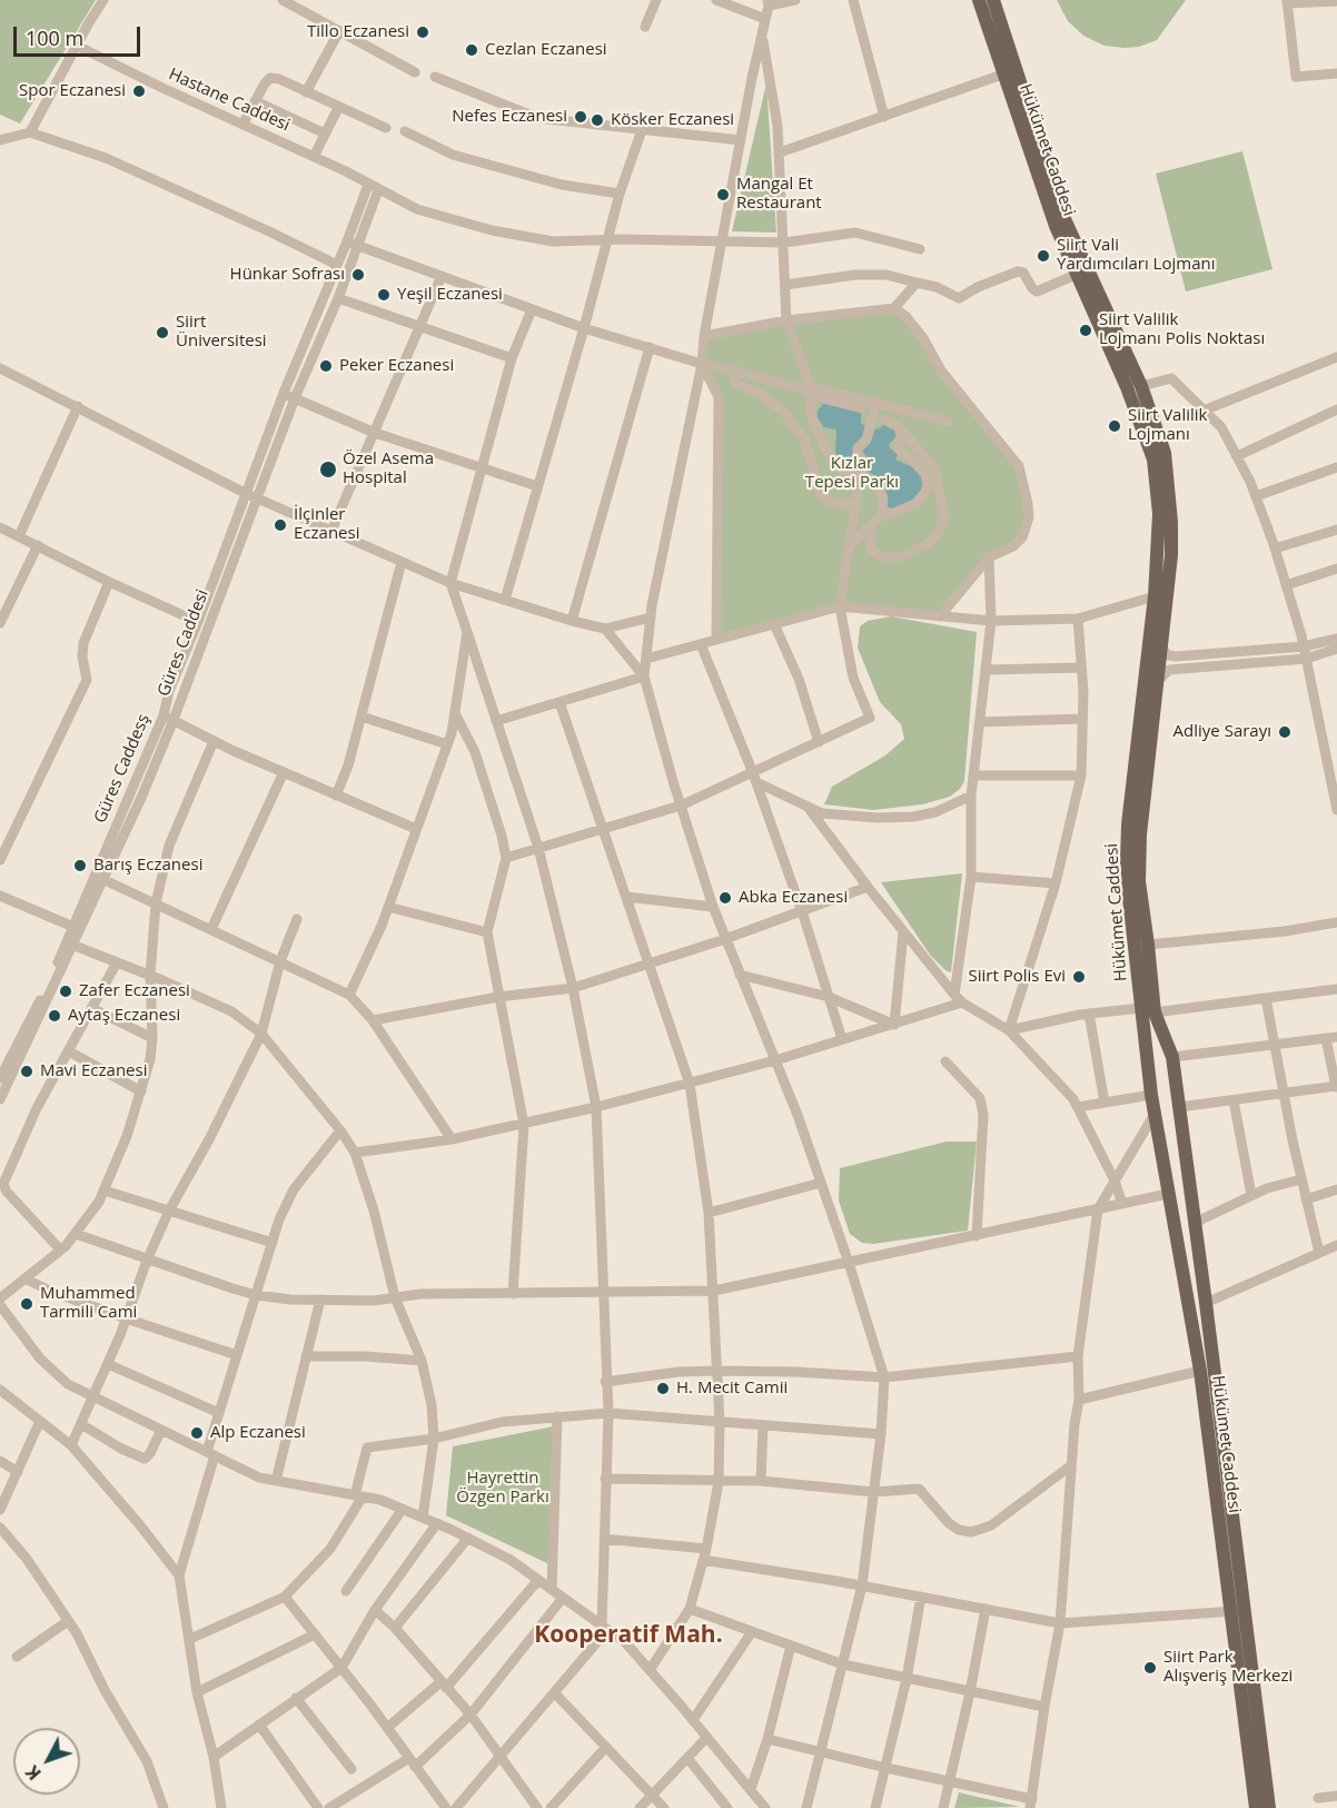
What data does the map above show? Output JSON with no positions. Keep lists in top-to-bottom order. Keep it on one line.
{"streets":{"main road":["Hükümet Caddesi"],"street":["Hastane Caddesi","Güres Caddesi","Güres Caddesş"]},"crossings":[["Hastane Caddesi","Güres Caddesi"],["Hastane Caddesi","Güres Caddesş"],["Güres Caddesi","Güres Caddesş"]],"districts":["Kooperatif Mah."],"parks":["Kızlar Tepesi Parkı","Hayrettin Özgen Parkı"],"places":["Tillo Eczanesi","Cezlan Eczanesi","Spor Eczanesi","Nefes Eczanesi","Kösker Eczanesi","Mangal Et Restaurant","Siirt Vali Yardımcıları Lojmanı","Hünkar Sofrası","Yeşil Eczanesi","Siirt Valilik Lojmanı Polis Noktası","Siirt Üniversitesi","Peker Eczanesi","Siirt Valilik Lojmanı","Özel Asema Hospital","İlçinler Eczanesi","Adliye Sarayı","Barış Eczanesi","Abka Eczanesi","Siirt Polis Evi","Zafer Eczanesi","Aytaş Eczanesi","Mavi Eczanesi","Muhammed Tarmili Cami","H. Mecit Camii","Alp Eczanesi","Siirt Park Alışveriş Merkezi"],"scale_bar":"100 m","north":"bottom left"}
